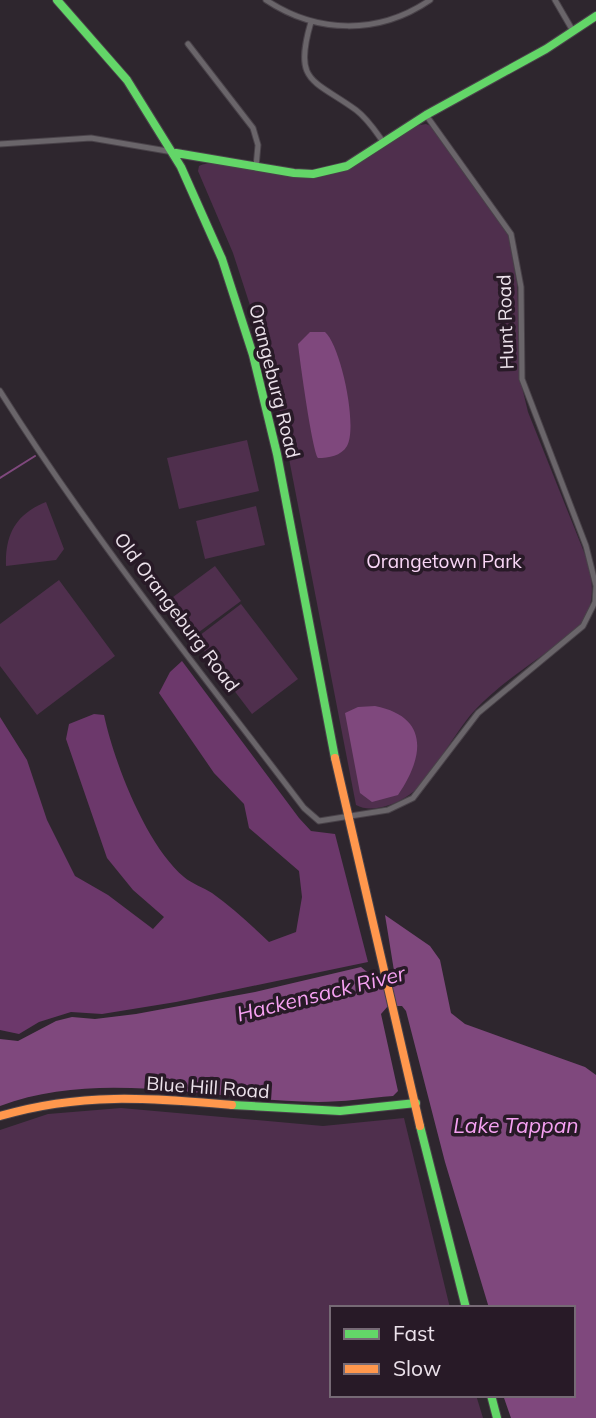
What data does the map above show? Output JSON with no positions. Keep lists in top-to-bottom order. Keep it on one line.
{"streets":{"main road":["Orangeburg Road","Blue Hill Road"],"street":["Hunt Road","Old Orangeburg Road"]},"crossings":[["Hunt Road","Orangeburg Road"],["Hunt Road","Old Orangeburg Road"],["Orangeburg Road","Old Orangeburg Road"],["Orangeburg Road","Blue Hill Road"]],"water":["Hackensack River","Lake Tappan"],"parks":["Orangetown Park"],"legend":["Fast","Slow"]}
